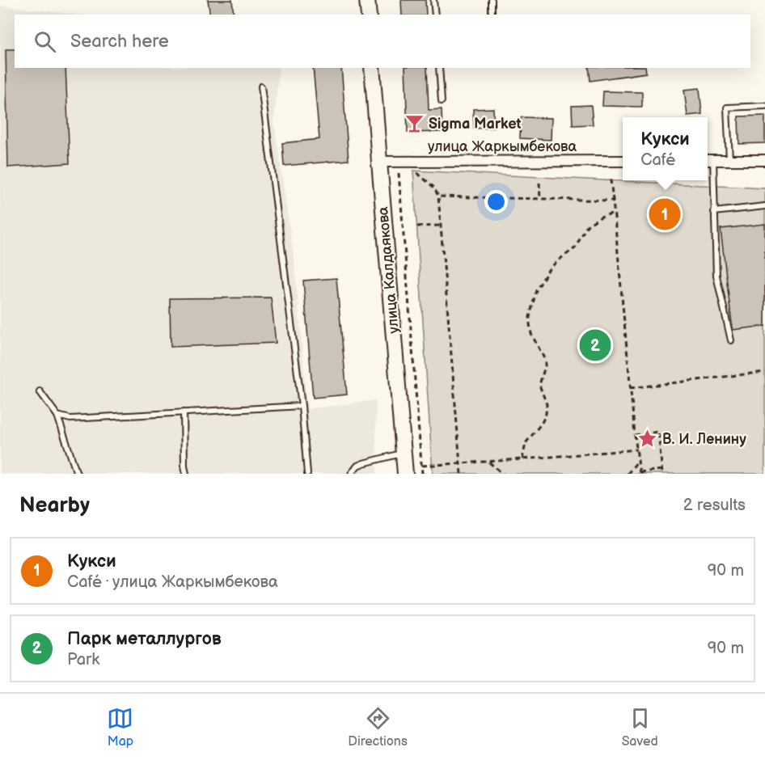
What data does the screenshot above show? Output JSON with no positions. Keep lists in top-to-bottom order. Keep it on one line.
{"streets":{"street":["улица Жаркымбекова","улица Калдаякова"]},"crossings":[["улица Жаркымбекова","улица Калдаякова"]],"places":{"bar":["Sigma Market"],"place":["В. И. Ленину"]},"page":{"search":"Search here","popup":["Кукси","Café"],"pins":["1","2"],"heading":["Nearby","2 results"],"list":[{"mark":"1","name":"Кукси","note":"Café · улица Жаркымбекова","value":"90 m"},{"mark":"2","name":"Парк металлургов","note":"Park","value":"90 m"}],"nav":["Map","Directions","Saved"]}}
